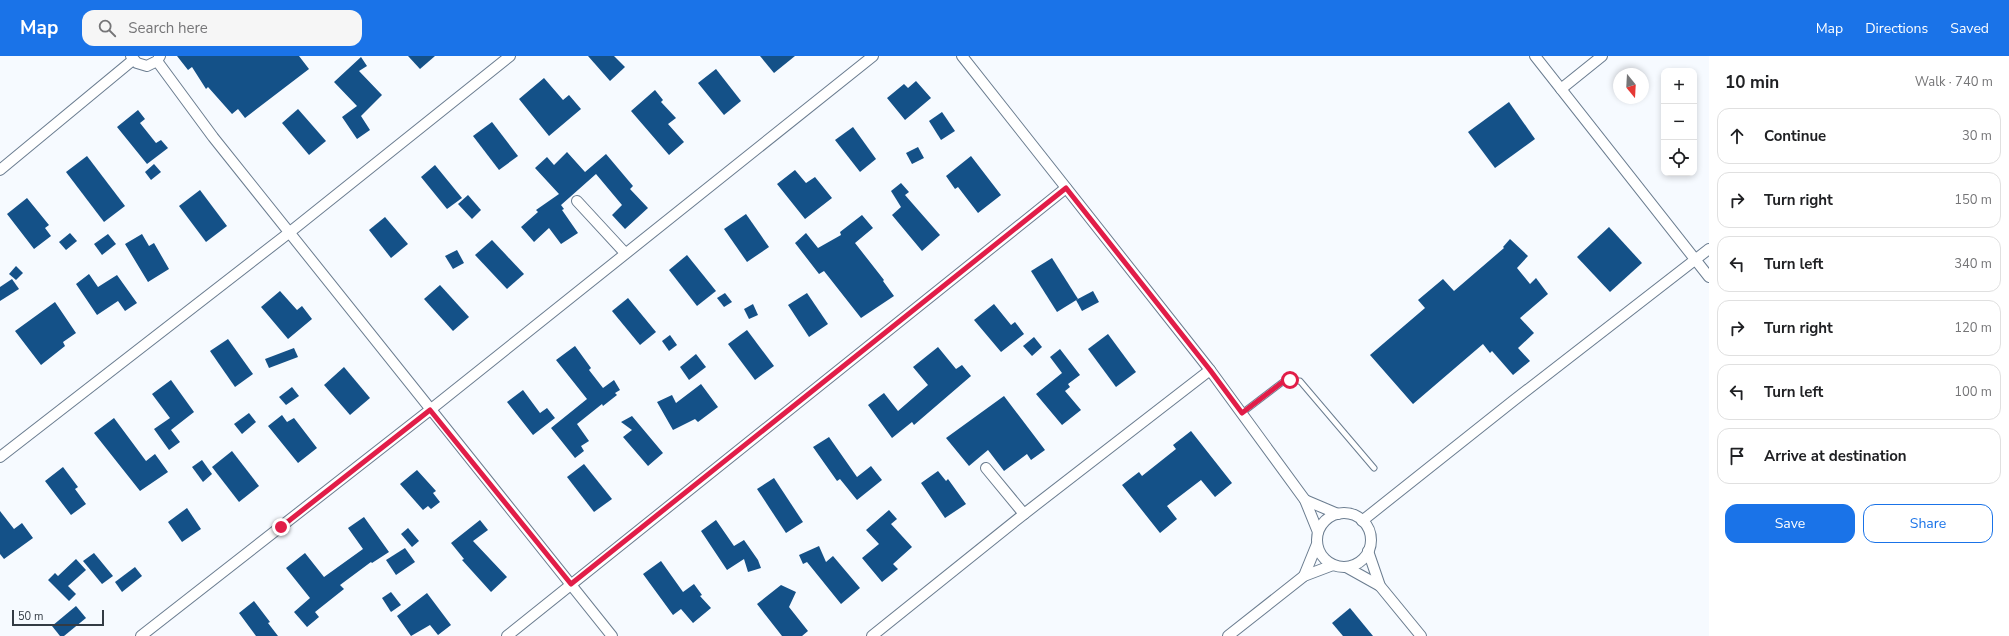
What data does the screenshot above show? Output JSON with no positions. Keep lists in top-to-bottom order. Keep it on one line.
{"scale_bar":"50 m","north":"bottom","page":{"header":"Map","search":"Search here","nav":["Map","Directions","Saved"],"heading":["10 min","Walk · 740 m"],"map_buttons":["+","−"],"list":[["Continue","30 m"],["Turn right","150 m"],["Turn left","340 m"],["Turn right","120 m"],["Turn left","100 m"],"Arrive at destination"],"buttons":["Save","Share"],"scale":"50 m"}}
